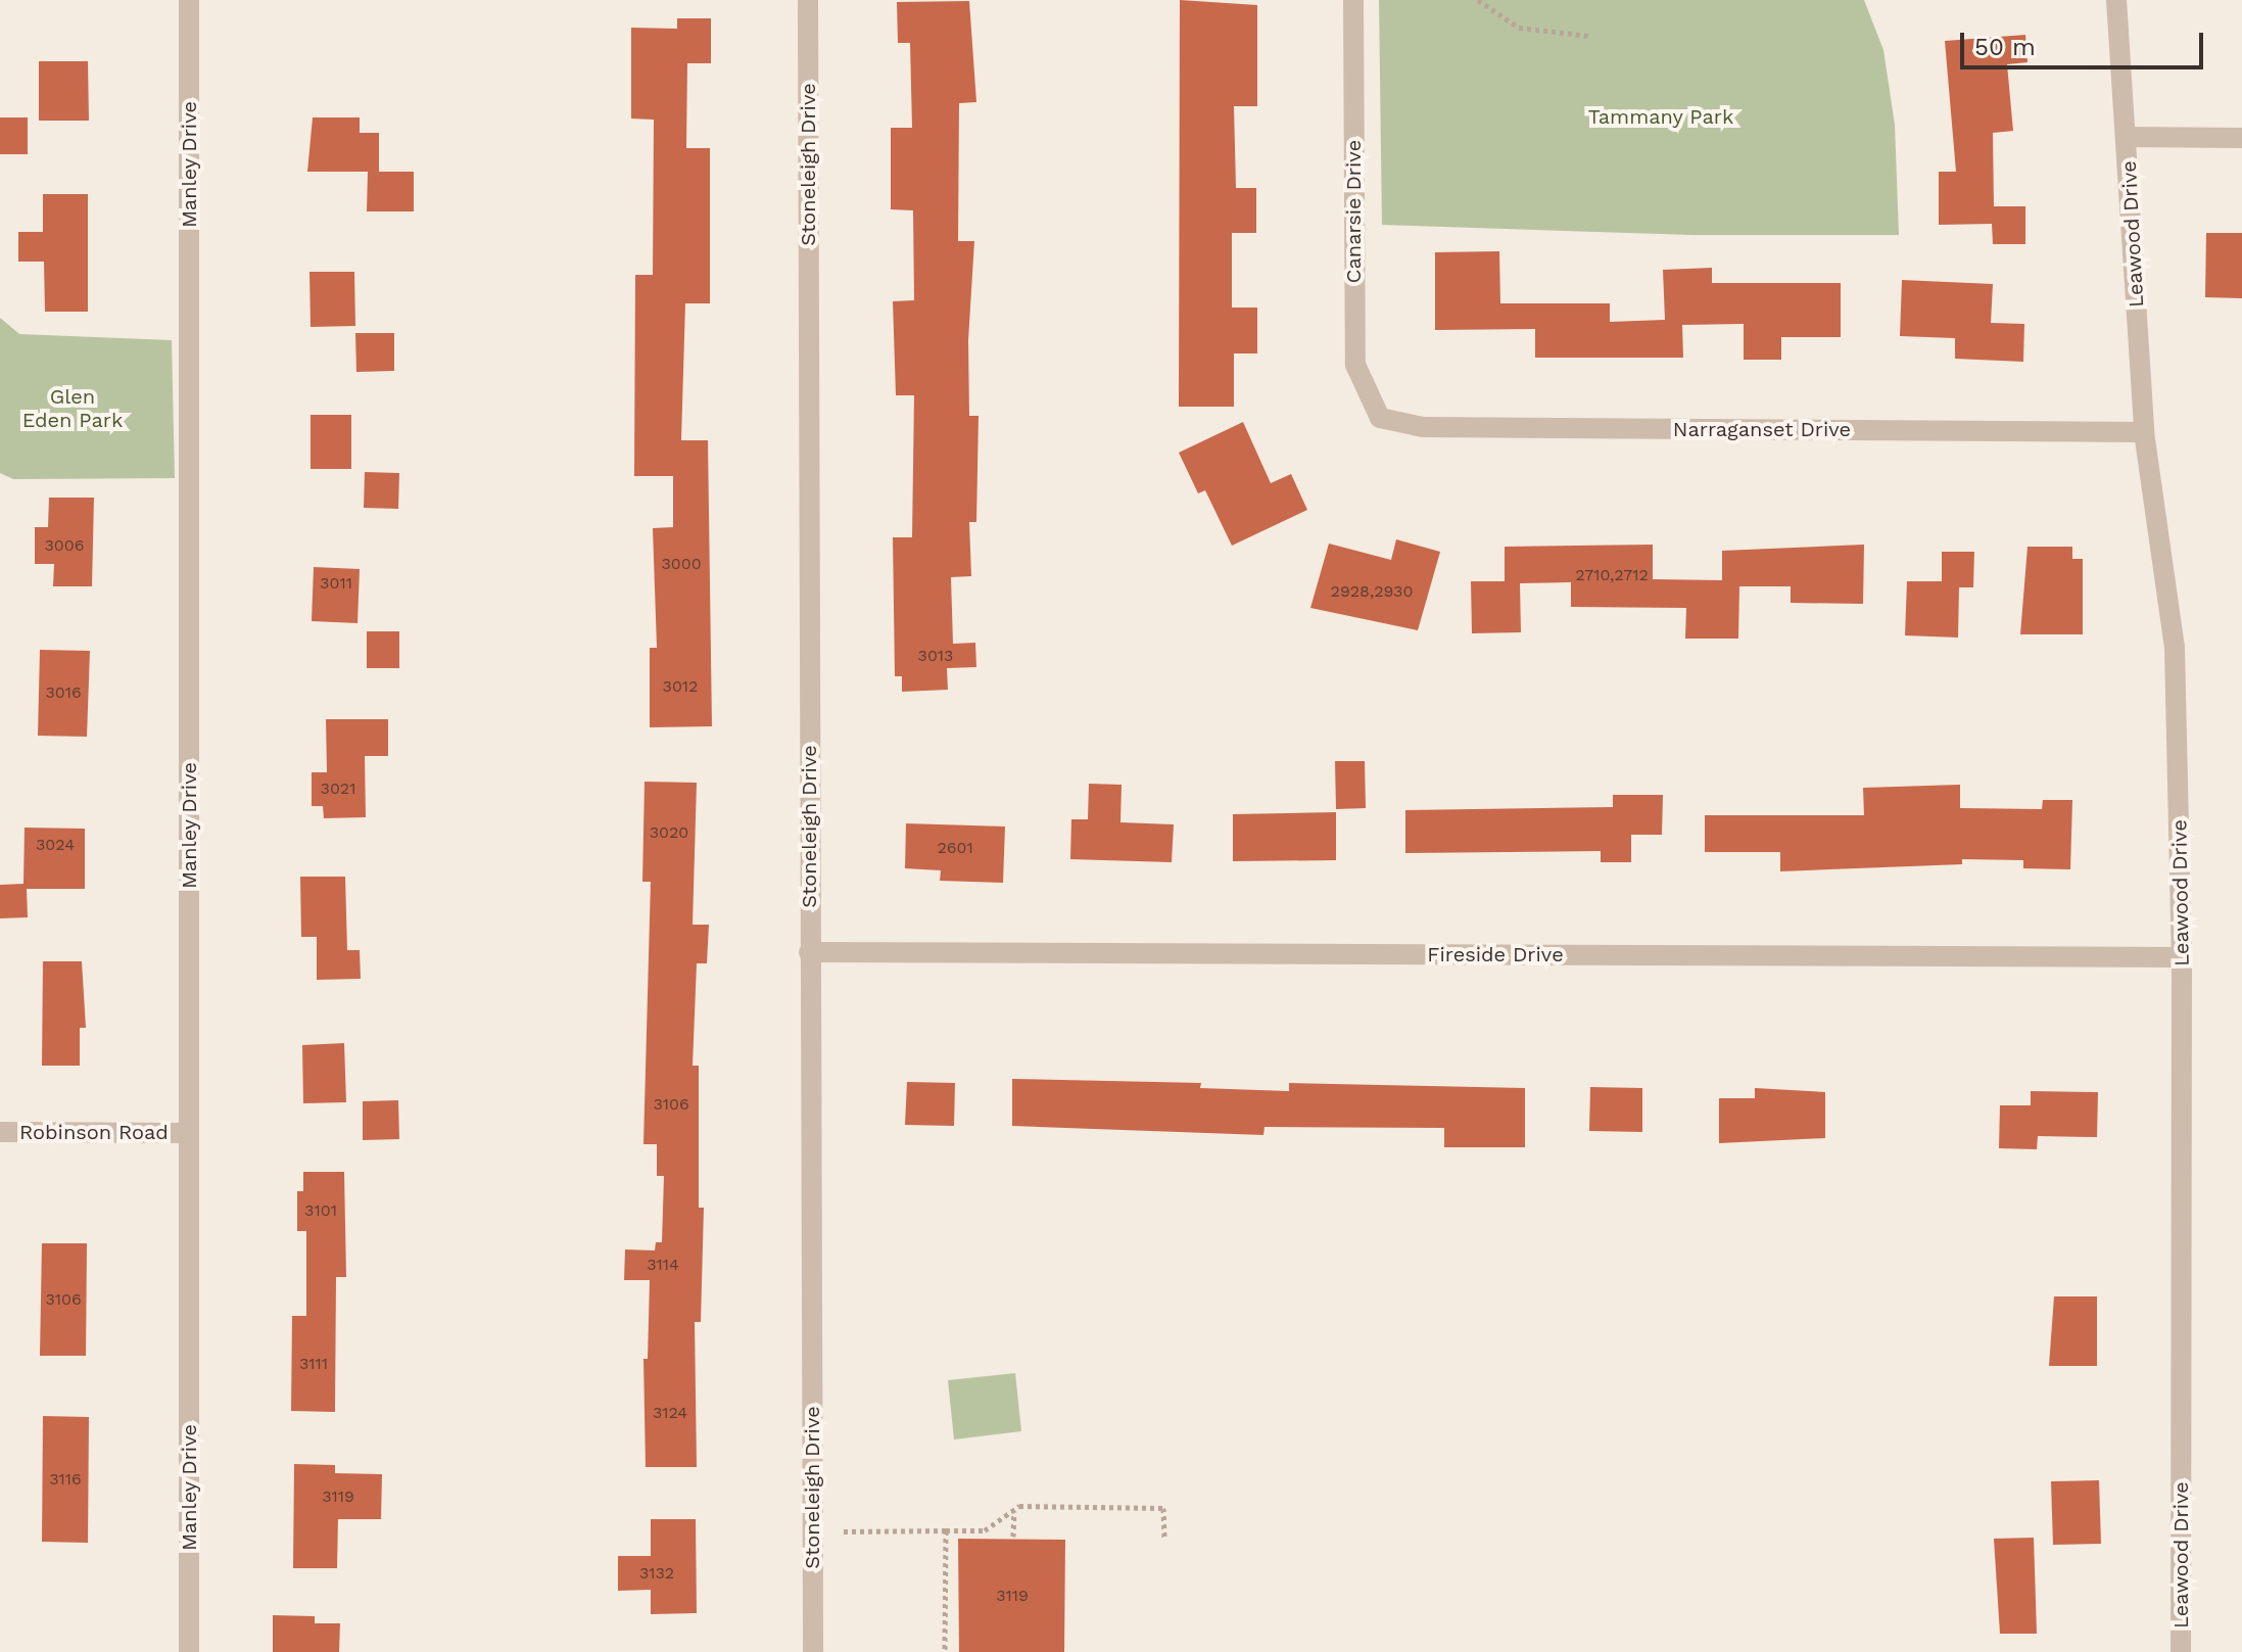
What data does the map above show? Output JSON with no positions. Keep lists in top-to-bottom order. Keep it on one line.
{"streets":{"street":["Manley Drive","Stoneleigh Drive","Canarsie Drive","Leawood Drive","Narraganset Drive","Fireside Drive","Robinson Road"]},"crossings":[["Manley Drive","Robinson Road"],["Stoneleigh Drive","Fireside Drive"],["Canarsie Drive","Narraganset Drive"],["Leawood Drive","Narraganset Drive"],["Leawood Drive","Fireside Drive"]],"parks":["Tammany Park","Glen Eden Park"],"house_numbers":["3006","3000","2710,2712","3011","2928,2930","3013","3012","3016","3021","3020","3024","2601","3106","3101","3114","3106","3111","3124","3116","3119","3132","3119"],"scale_bar":"50 m"}
